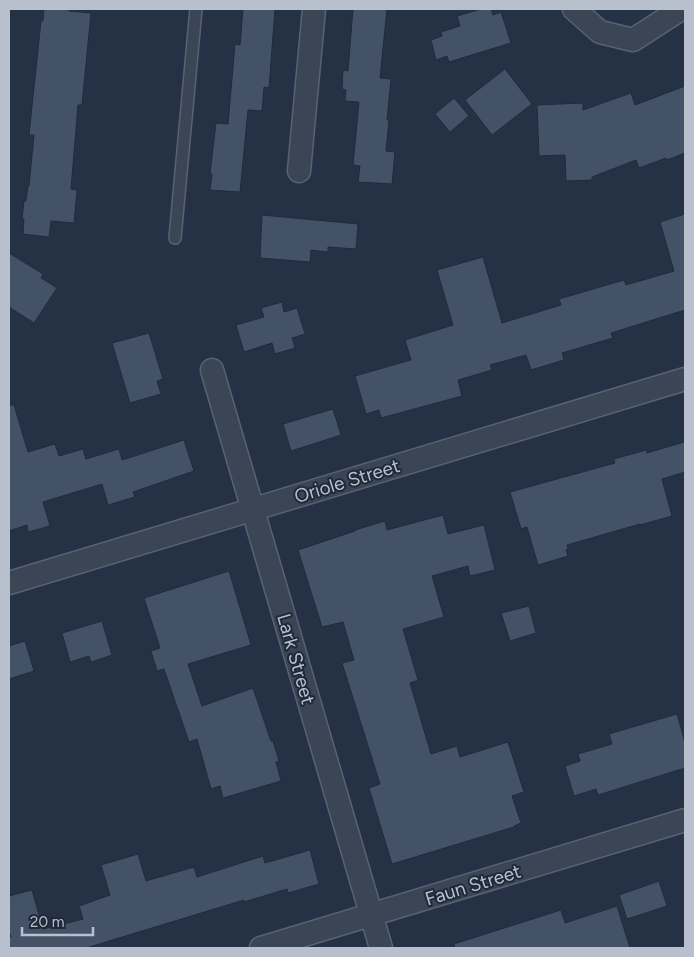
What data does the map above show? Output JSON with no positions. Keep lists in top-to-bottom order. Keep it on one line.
{"streets":{"street":["Oriole Street","Lark Street","Faun Street"]},"crossings":[["Oriole Street","Lark Street"],["Lark Street","Faun Street"]],"scale_bar":"20 m"}
